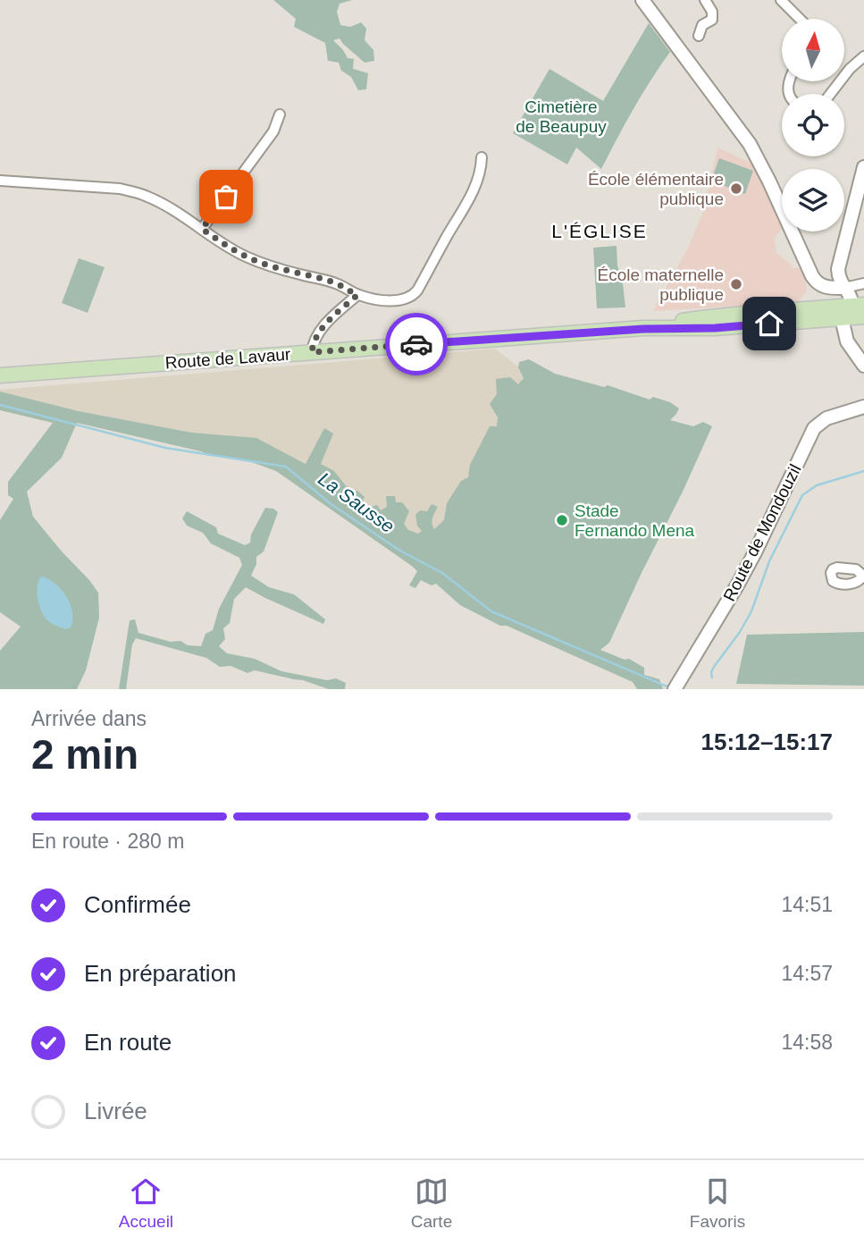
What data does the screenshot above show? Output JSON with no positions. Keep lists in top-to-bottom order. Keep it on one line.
{"streets":{"main road":["Route de Lavaur"],"street":["Route de Mondouzil"]},"districts":["L'ÉGLISE"],"water":["La Sausse"],"parks":["Cimetière de Beaupuy"],"places":["École élémentaire publique","École maternelle publique","Stade Fernando Mena"],"north":"top","page":{"heading":["2 min","Arrivée dans","15:12–15:17"],"bar":"En route · 280 m","list":[["Confirmée","14:51"],["En préparation","14:57"],["En route","14:58"],"Livrée"],"tabs":["Accueil","Carte","Favoris"]}}
